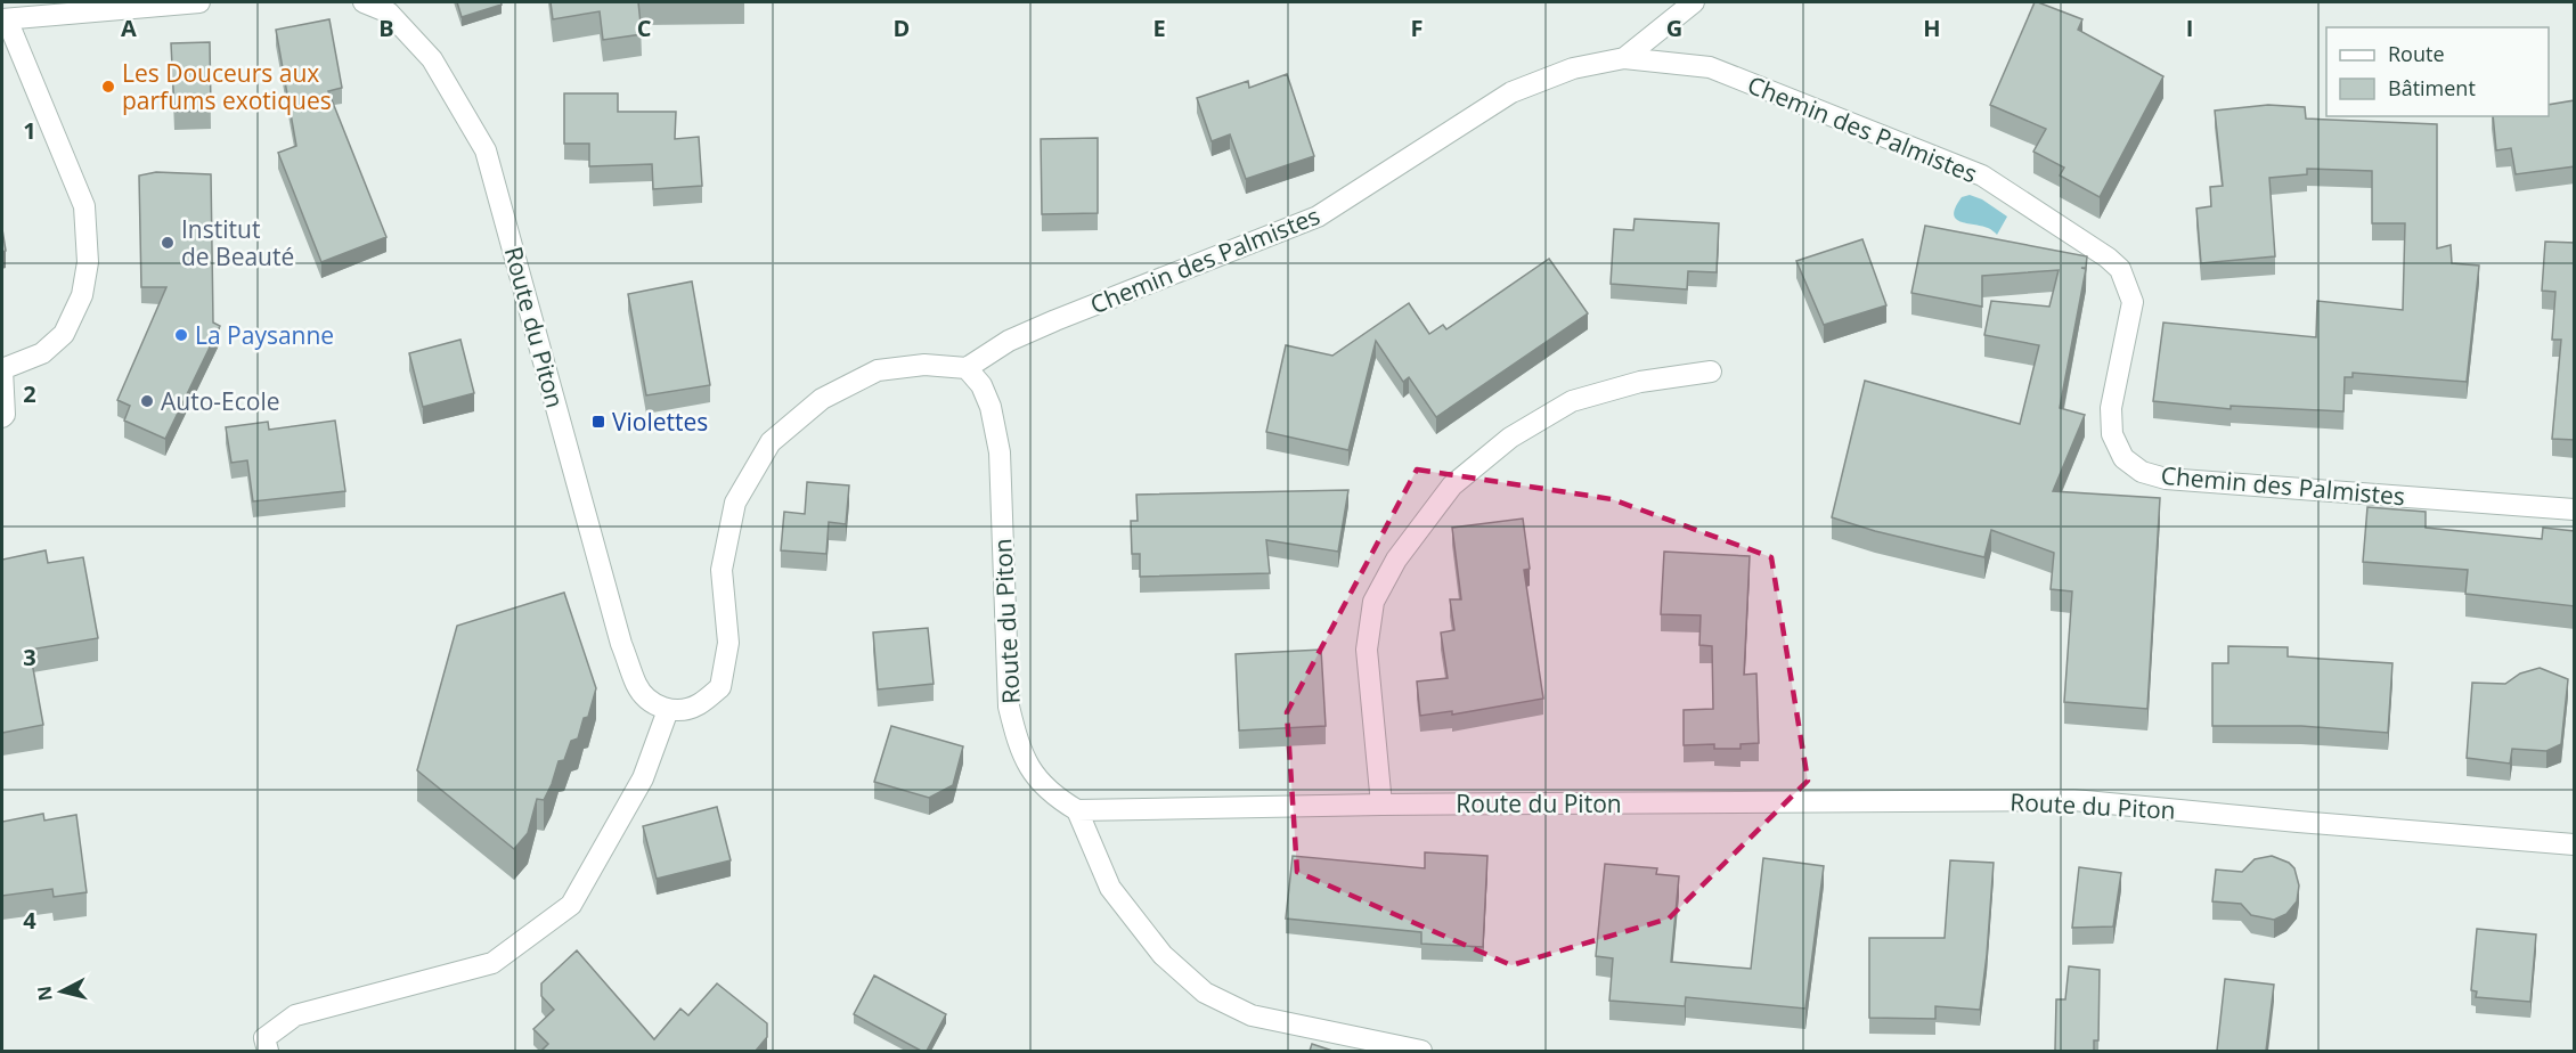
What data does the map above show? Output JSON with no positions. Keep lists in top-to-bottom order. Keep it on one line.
{"streets":{"street":["Chemin des Palmistes","Route du Piton"]},"crossings":[["Chemin des Palmistes","Route du Piton"]],"places":{"other":["Les Douceurs aux parfums exotiques","Institut de Beauté","La Paysanne","Auto-Ecole"],"transit":["Violettes"]},"legend":["Route","Bâtiment"],"north":"left","grid":{"columns":["A","B","C","D","E","F","G","H","I"],"rows":["1","2","3","4"]}}
